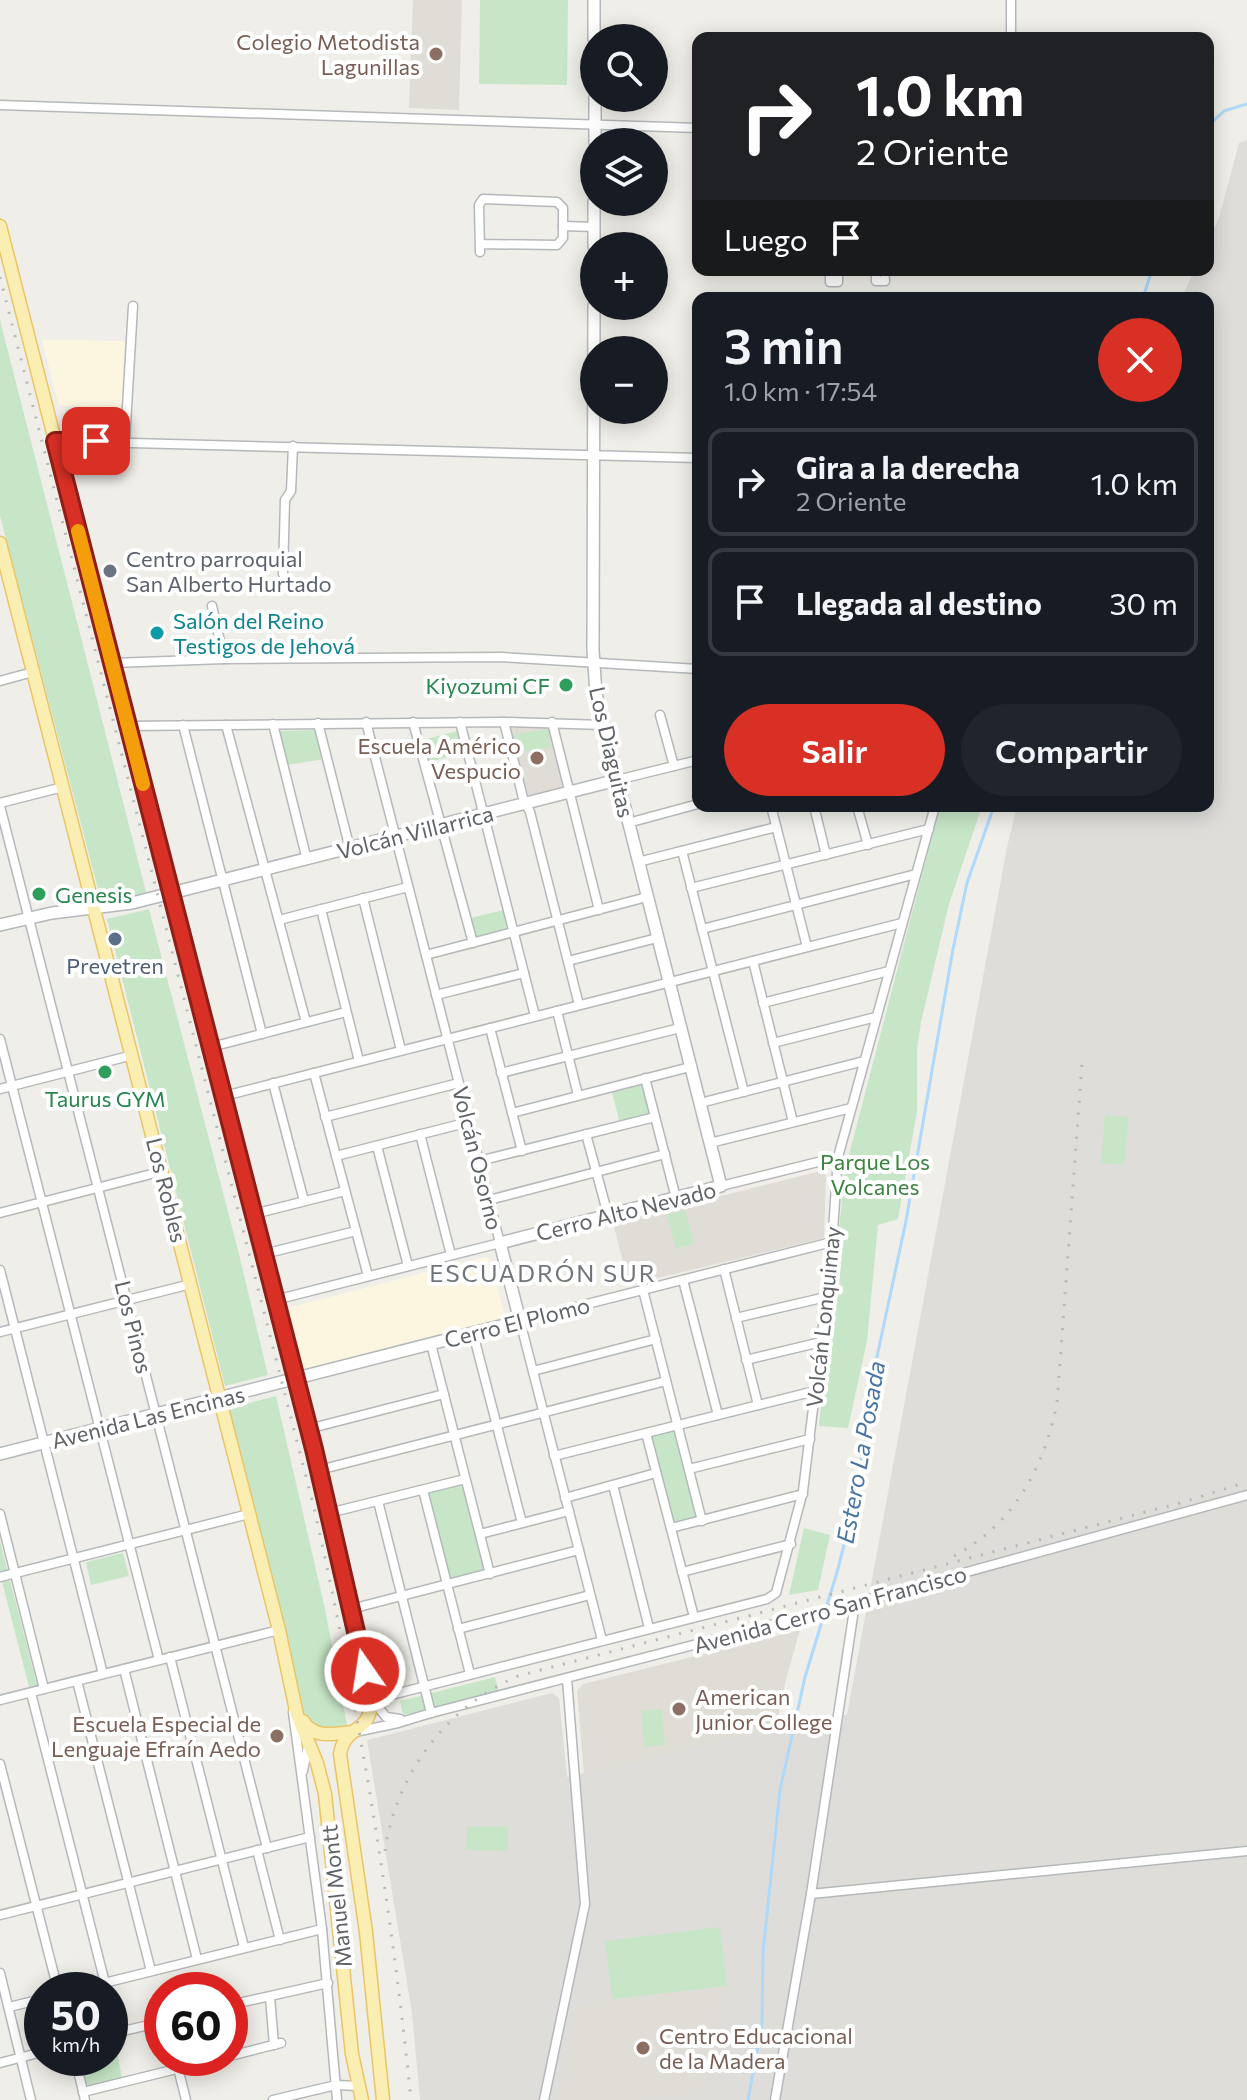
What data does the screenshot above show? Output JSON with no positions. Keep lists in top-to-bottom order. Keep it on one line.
{"streets":{"main road":["Los Robles","Manuel Montt"],"street":["Los Diaguitas","Volcán Villarrica","Volcán Osorno","Cerro Alto Nevado","Volcán Lonquimay","Cerro El Plomo","Los Pinos","Avenida Las Encinas","Avenida Cerro San Francisco"]},"crossings":[["Los Diaguitas","Volcán Villarrica"],["Los Diaguitas","Cerro Alto Nevado"],["Volcán Villarrica","Volcán Osorno"],["Volcán Villarrica","Los Robles"],["Volcán Villarrica","Los Pinos"],["Volcán Osorno","Cerro Alto Nevado"],["Volcán Osorno","Cerro El Plomo"],["Los Robles","Avenida Las Encinas"],["Los Robles","Manuel Montt"],["Cerro Alto Nevado","Volcán Lonquimay"],["Volcán Lonquimay","Cerro El Plomo"],["Cerro El Plomo","Avenida Las Encinas"],["Los Pinos","Avenida Las Encinas"],["Avenida Cerro San Francisco","Manuel Montt"]],"districts":["ESCUADRÓN SUR"],"water":["Estero La Posada"],"parks":["Parque Los Volcanes"],"places":["Colegio Metodista Lagunillas","Centro parroquial San Alberto Hurtado","Salón del Reino Testigos de Jehová","Kiyozumi CF","Escuela Américo Vespucio","Genesis","Prevetren","Taurus GYM","American Junior College","Escuela Especial de Lenguaje Efraín Aedo","Centro Educacional de la Madera"],"page":{"map_buttons":["+","−"],"turn":["1.0 km","2 Oriente"],"then":"Luego","heading":["3 min","1.0 km · 17:54"],"list":[{"name":"Gira a la derecha","note":"2 Oriente","value":"1.0 km"},{"name":"Llegada al destino","value":"30 m"}],"buttons":["Salir","Compartir"],"speed":"50 km/h","limit":"60"}}
